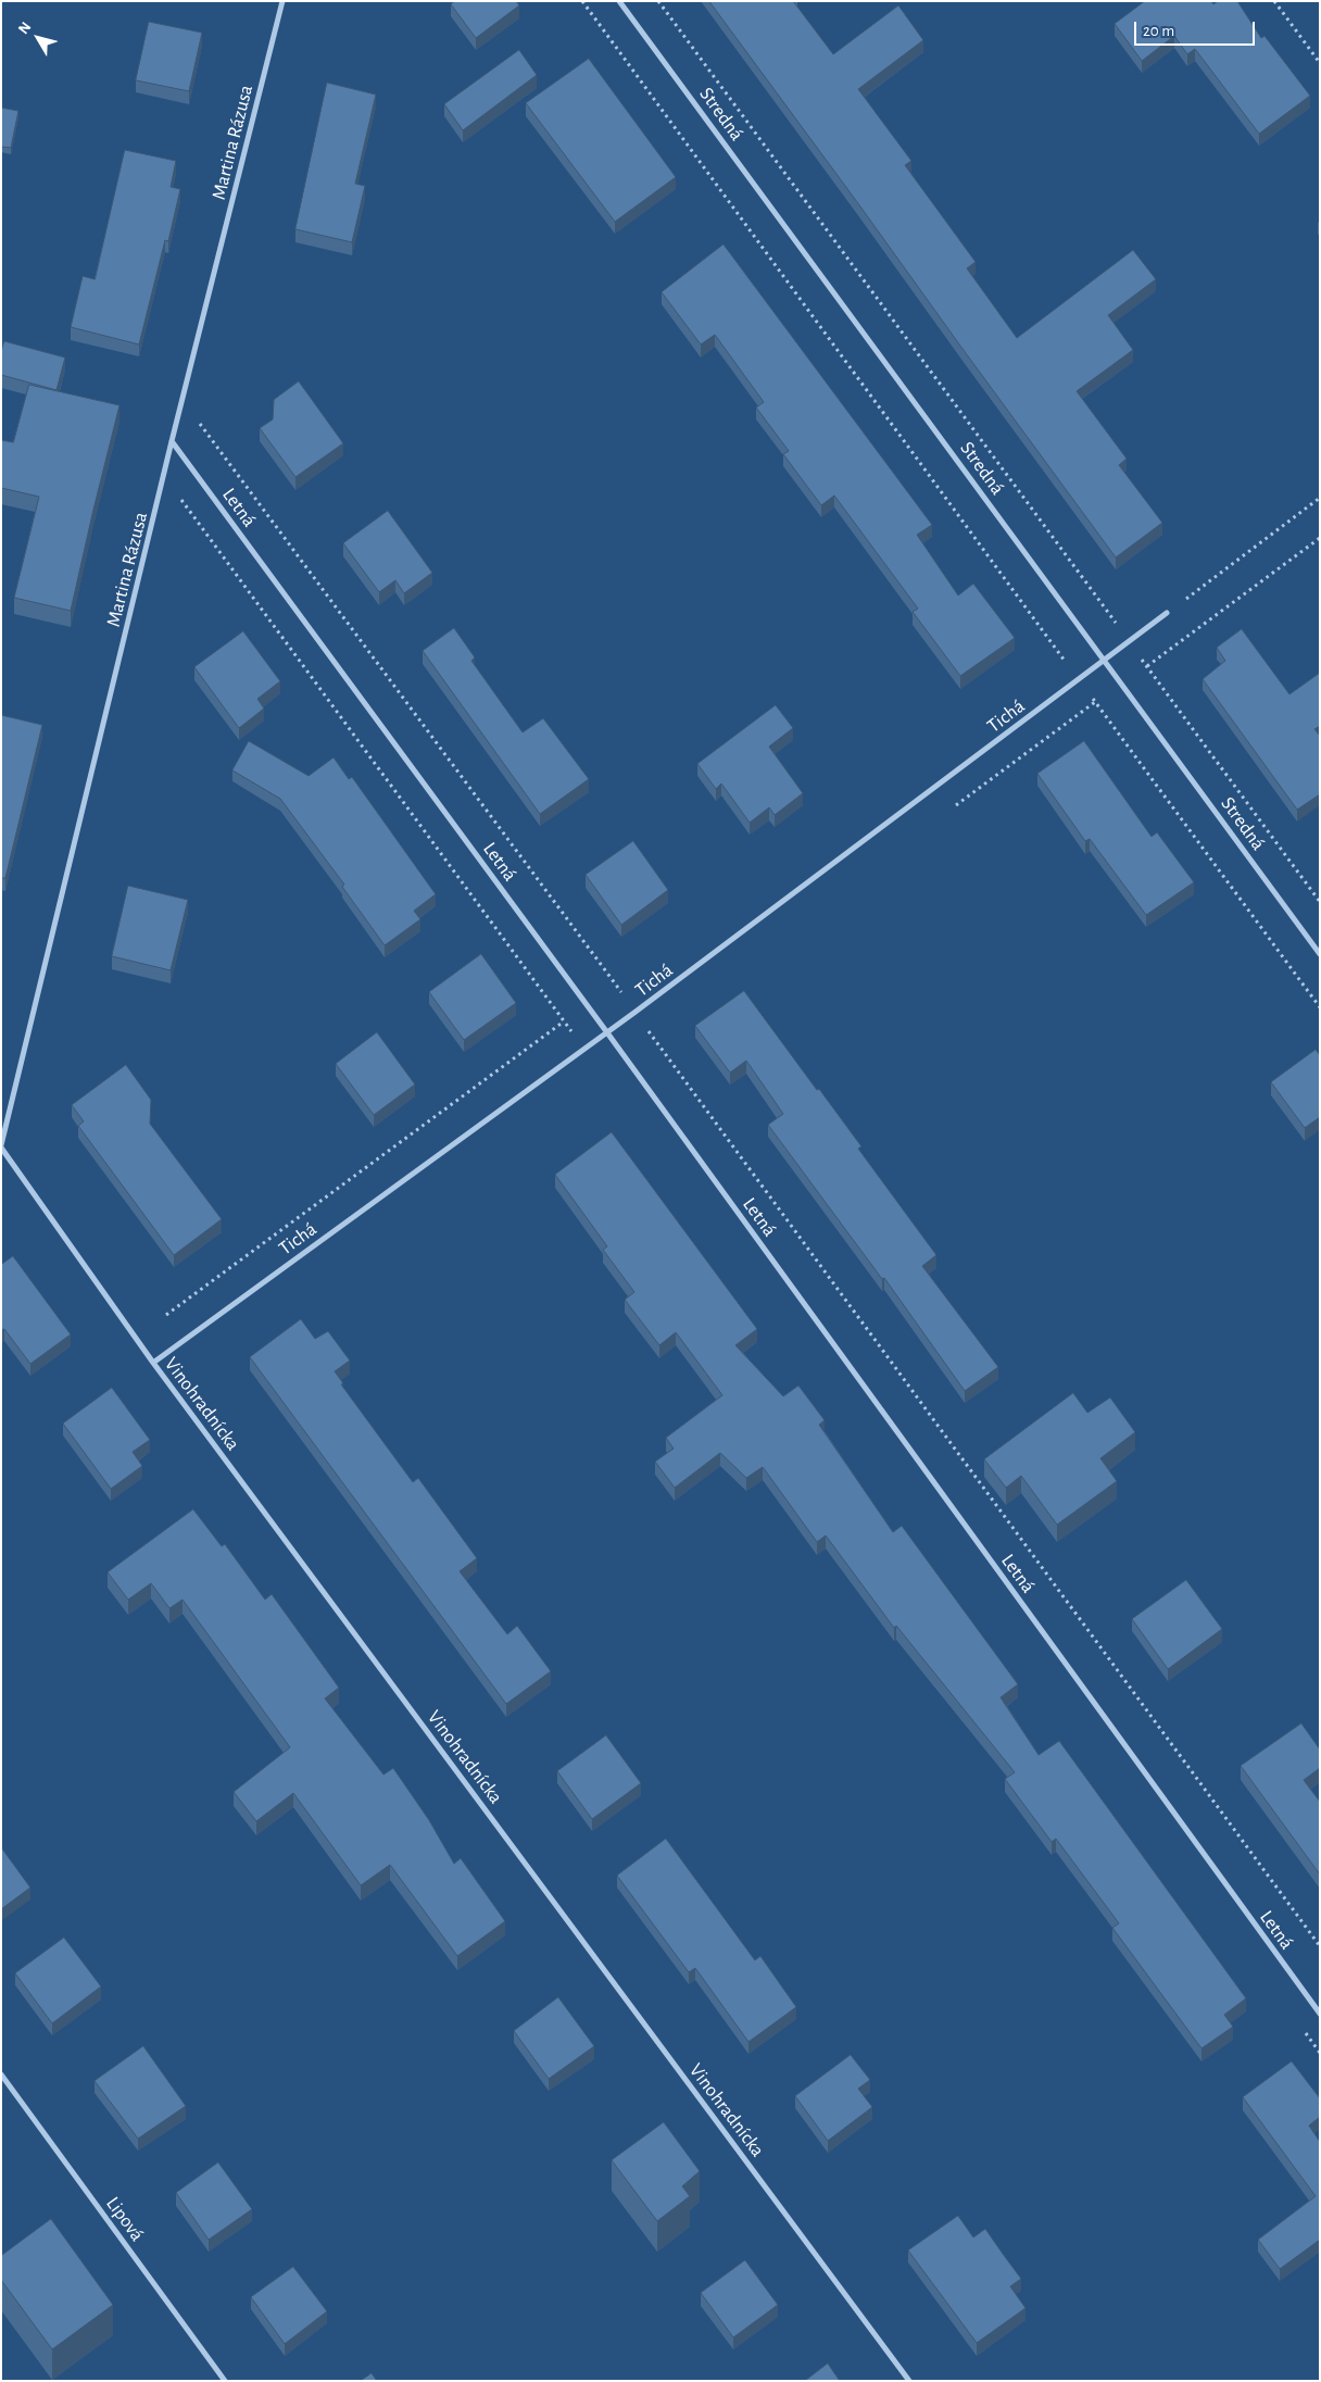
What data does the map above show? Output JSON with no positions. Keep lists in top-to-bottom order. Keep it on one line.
{"streets":{"street":["Stredná","Martina Rázusa","Letná","Tichá","Vinohradnícka","Lipová"]},"crossings":[["Stredná","Tichá"],["Martina Rázusa","Letná"],["Martina Rázusa","Vinohradnícka"],["Letná","Tichá"],["Tichá","Vinohradnícka"]],"scale_bar":"20 m","north":"top left"}
